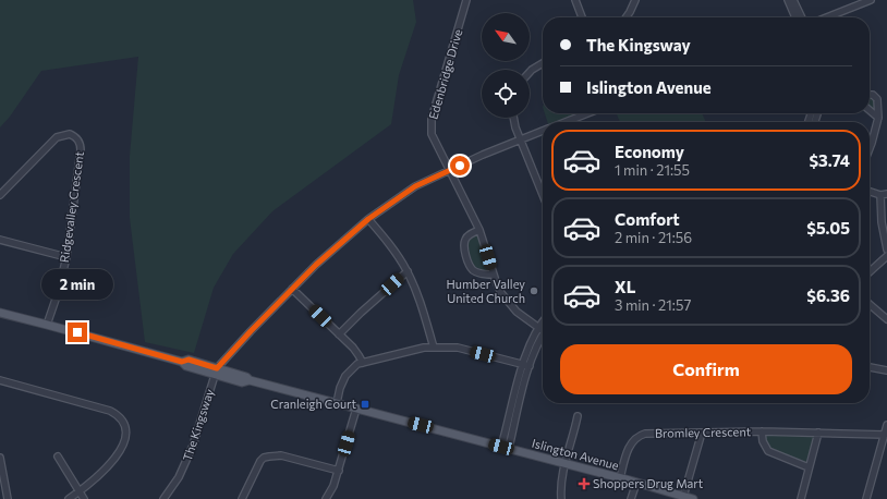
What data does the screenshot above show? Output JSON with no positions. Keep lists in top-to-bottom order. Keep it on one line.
{"streets":{"main road":["Islington Avenue"],"street":["Edenbridge Drive","Ridgevalley Crescent","The Kingsway","Bromley Crescent"]},"crossings":[["Edenbridge Drive","The Kingsway"],["Ridgevalley Crescent","Islington Avenue"],["The Kingsway","Islington Avenue"],["Bromley Crescent","Islington Avenue"]],"places":{"other":["Humber Valley United Church"],"transit":["Cranleigh Court"],"health":["Shoppers Drug Mart"]},"north":"top left","page":{"banner":["The Kingsway","Islington Avenue"],"list":[{"name":"Economy","note":"1 min · 21:55","value":"$3.74"},{"name":"Comfort","note":"2 min · 21:56","value":"$5.05"},{"name":"XL","note":"3 min · 21:57","value":"$6.36"}],"bubble":"2 min","buttons":"Confirm"}}
